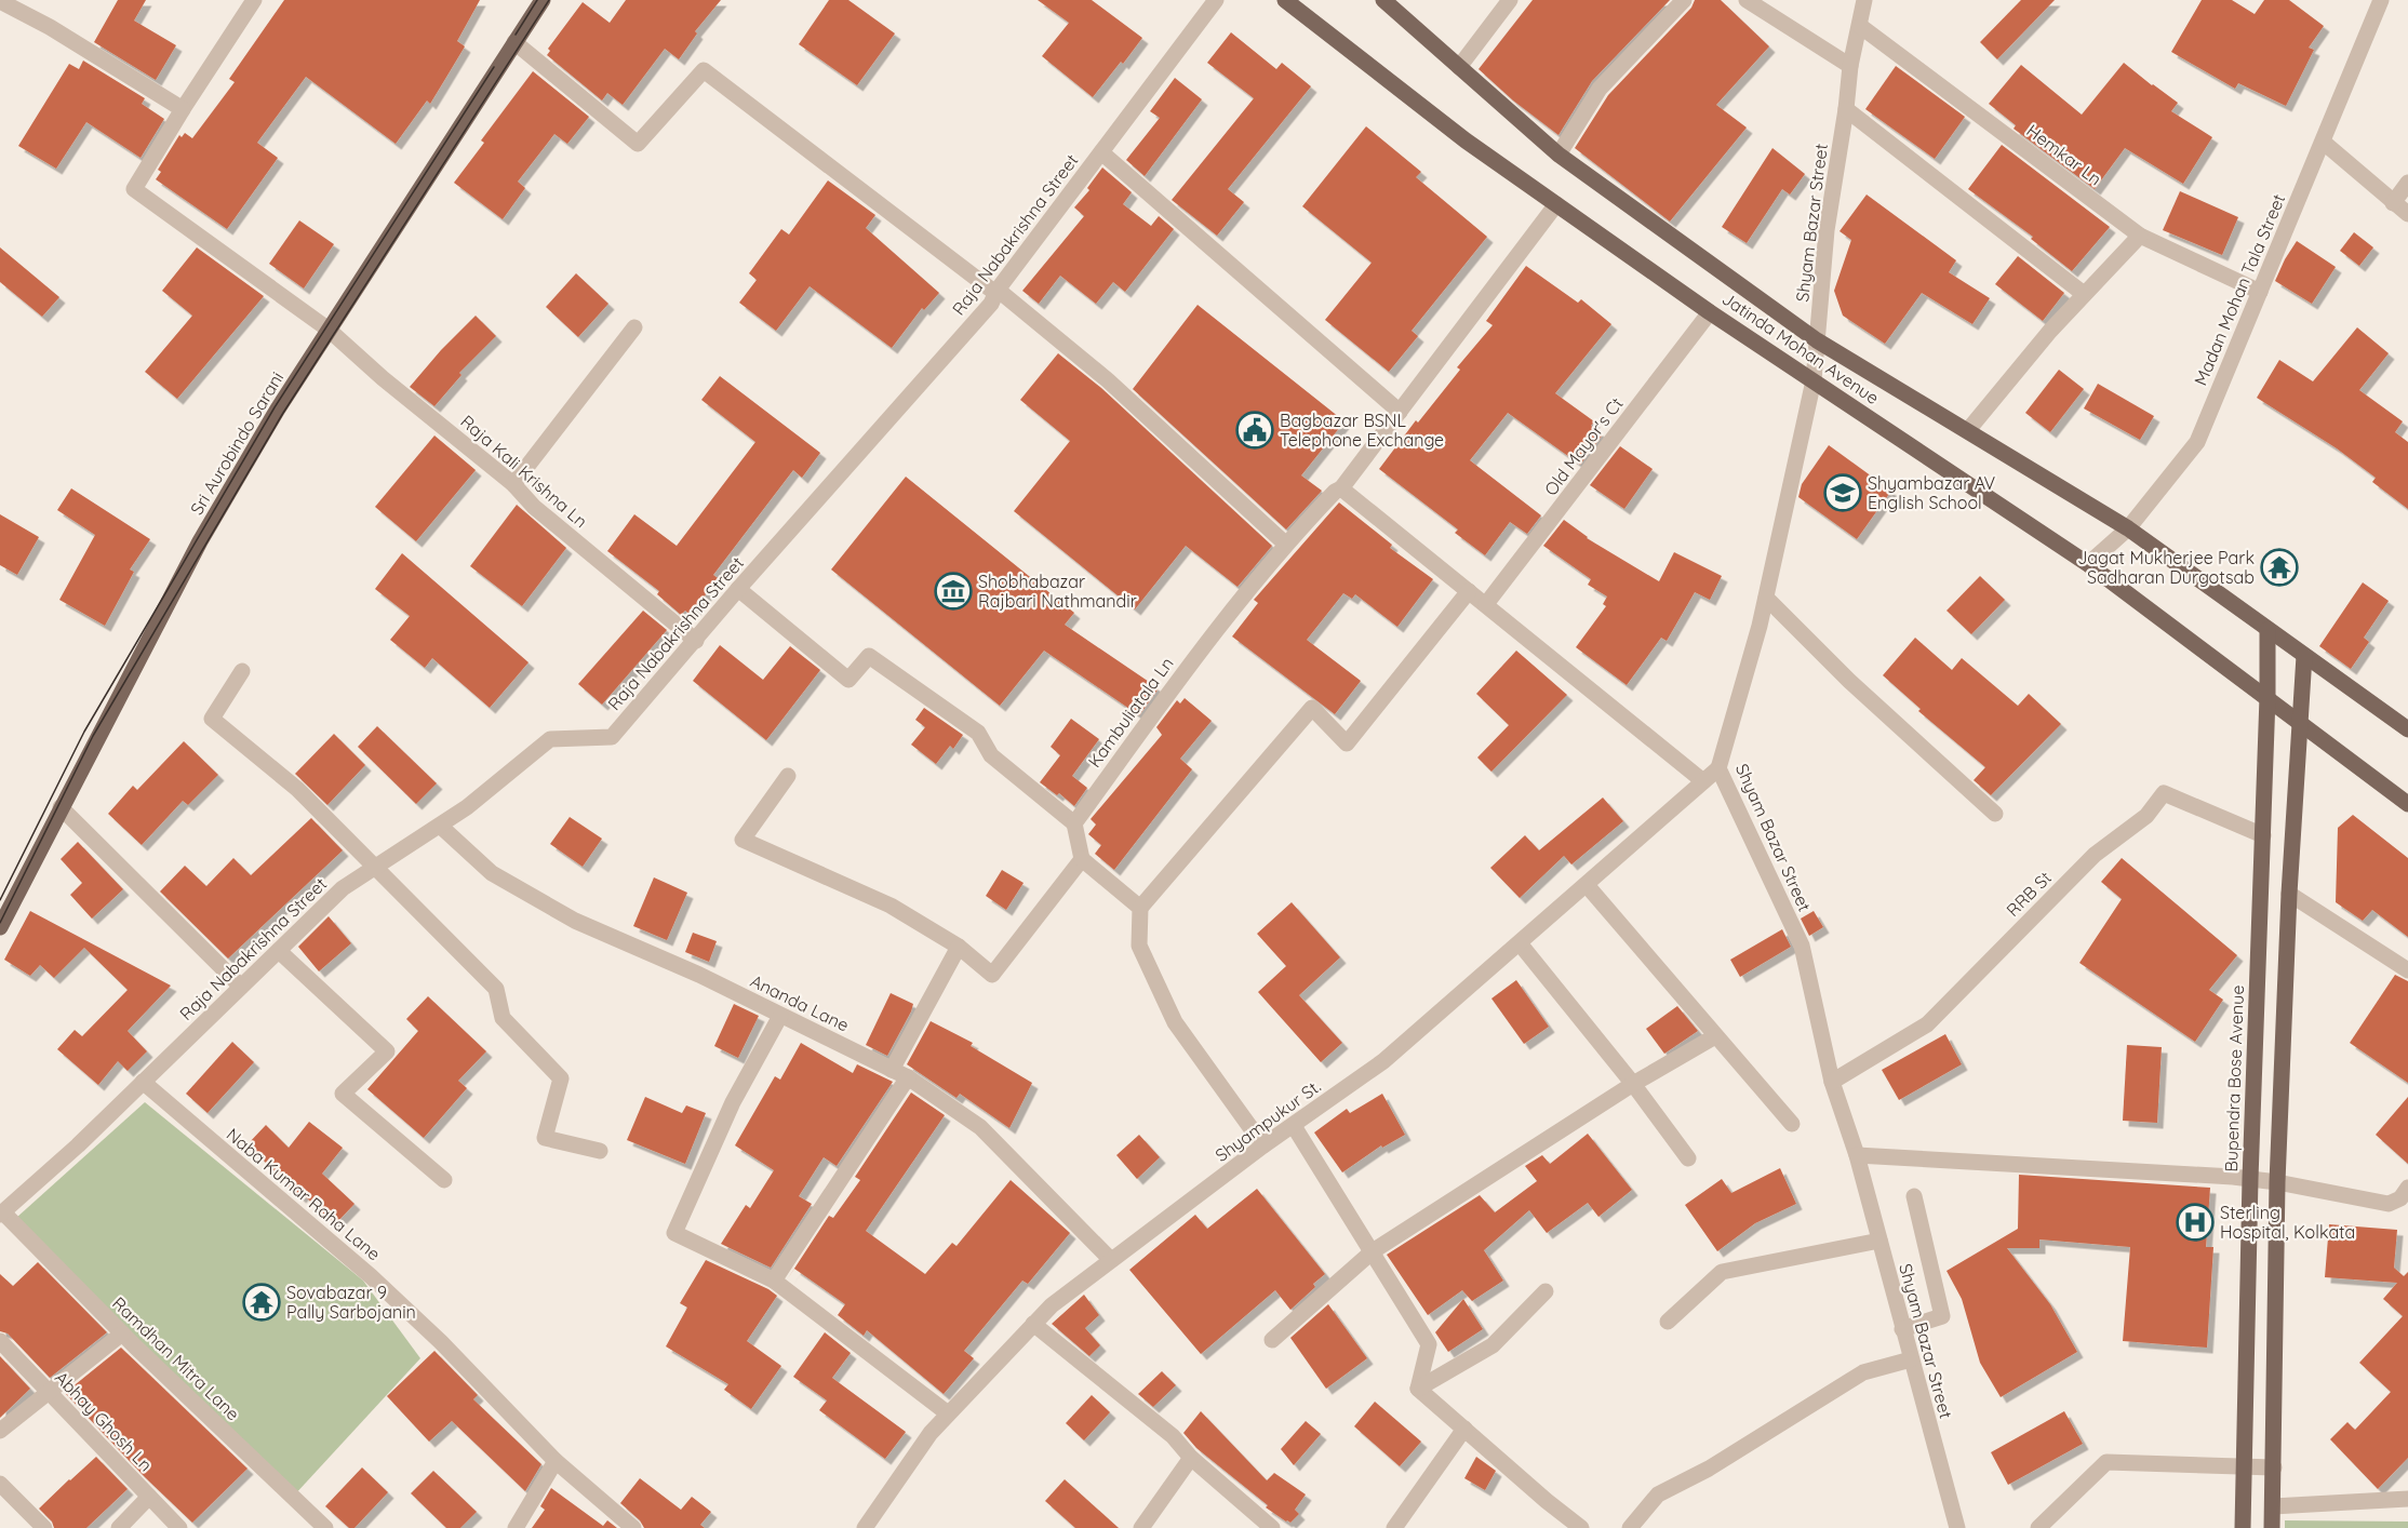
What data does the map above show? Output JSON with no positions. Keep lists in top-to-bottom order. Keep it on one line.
{"streets":{"main road":["Jatinda Mohan Avenue","Sri Aurobindo Sarani","Bupendra Bose Avenue"],"street":["Hemkar Ln","Shyam Bazar Street","Raja Nabakrishna Street","Madan Mohan Tala Street","Old Mayor's Ct","Raja Kali Krishna Ln","Kambuliatala Ln","RRB St","Ananda Lane","Shyampukur St.","Naba Kumar Raha Lane","Ramdhan Mitra Lane","Abhay Ghosh Ln"]},"crossings":[["Hemkar Ln","Shyam Bazar Street"],["Hemkar Ln","Madan Mohan Tala Street"],["Shyam Bazar Street","Jatinda Mohan Avenue"],["Shyam Bazar Street","RRB St"],["Shyam Bazar Street","Shyampukur St."],["Raja Nabakrishna Street","Raja Kali Krishna Ln"],["Raja Nabakrishna Street","Ananda Lane"],["Raja Nabakrishna Street","Naba Kumar Raha Lane"],["Raja Nabakrishna Street","Ramdhan Mitra Lane"],["Madan Mohan Tala Street","Jatinda Mohan Avenue"],["Jatinda Mohan Avenue","Old Mayor's Ct"],["Jatinda Mohan Avenue","Kambuliatala Ln"],["Jatinda Mohan Avenue","Bupendra Bose Avenue"],["Sri Aurobindo Sarani","Raja Kali Krishna Ln"],["RRB St","Bupendra Bose Avenue"],["Ananda Lane","Shyampukur St."]],"places":{"public building":["Bagbazar BSNL Telephone Exchange"],"school or university":["Shyambazar AV English School"],"temple":["Jagat Mukherjee Park Sadharan Durgotsab","Sovabazar 9 Pally Sarbojanin"],"museum":["Shobhabazar Rajbari Nathmandir"],"hospital":["Sterling Hospital, Kolkata"]}}
